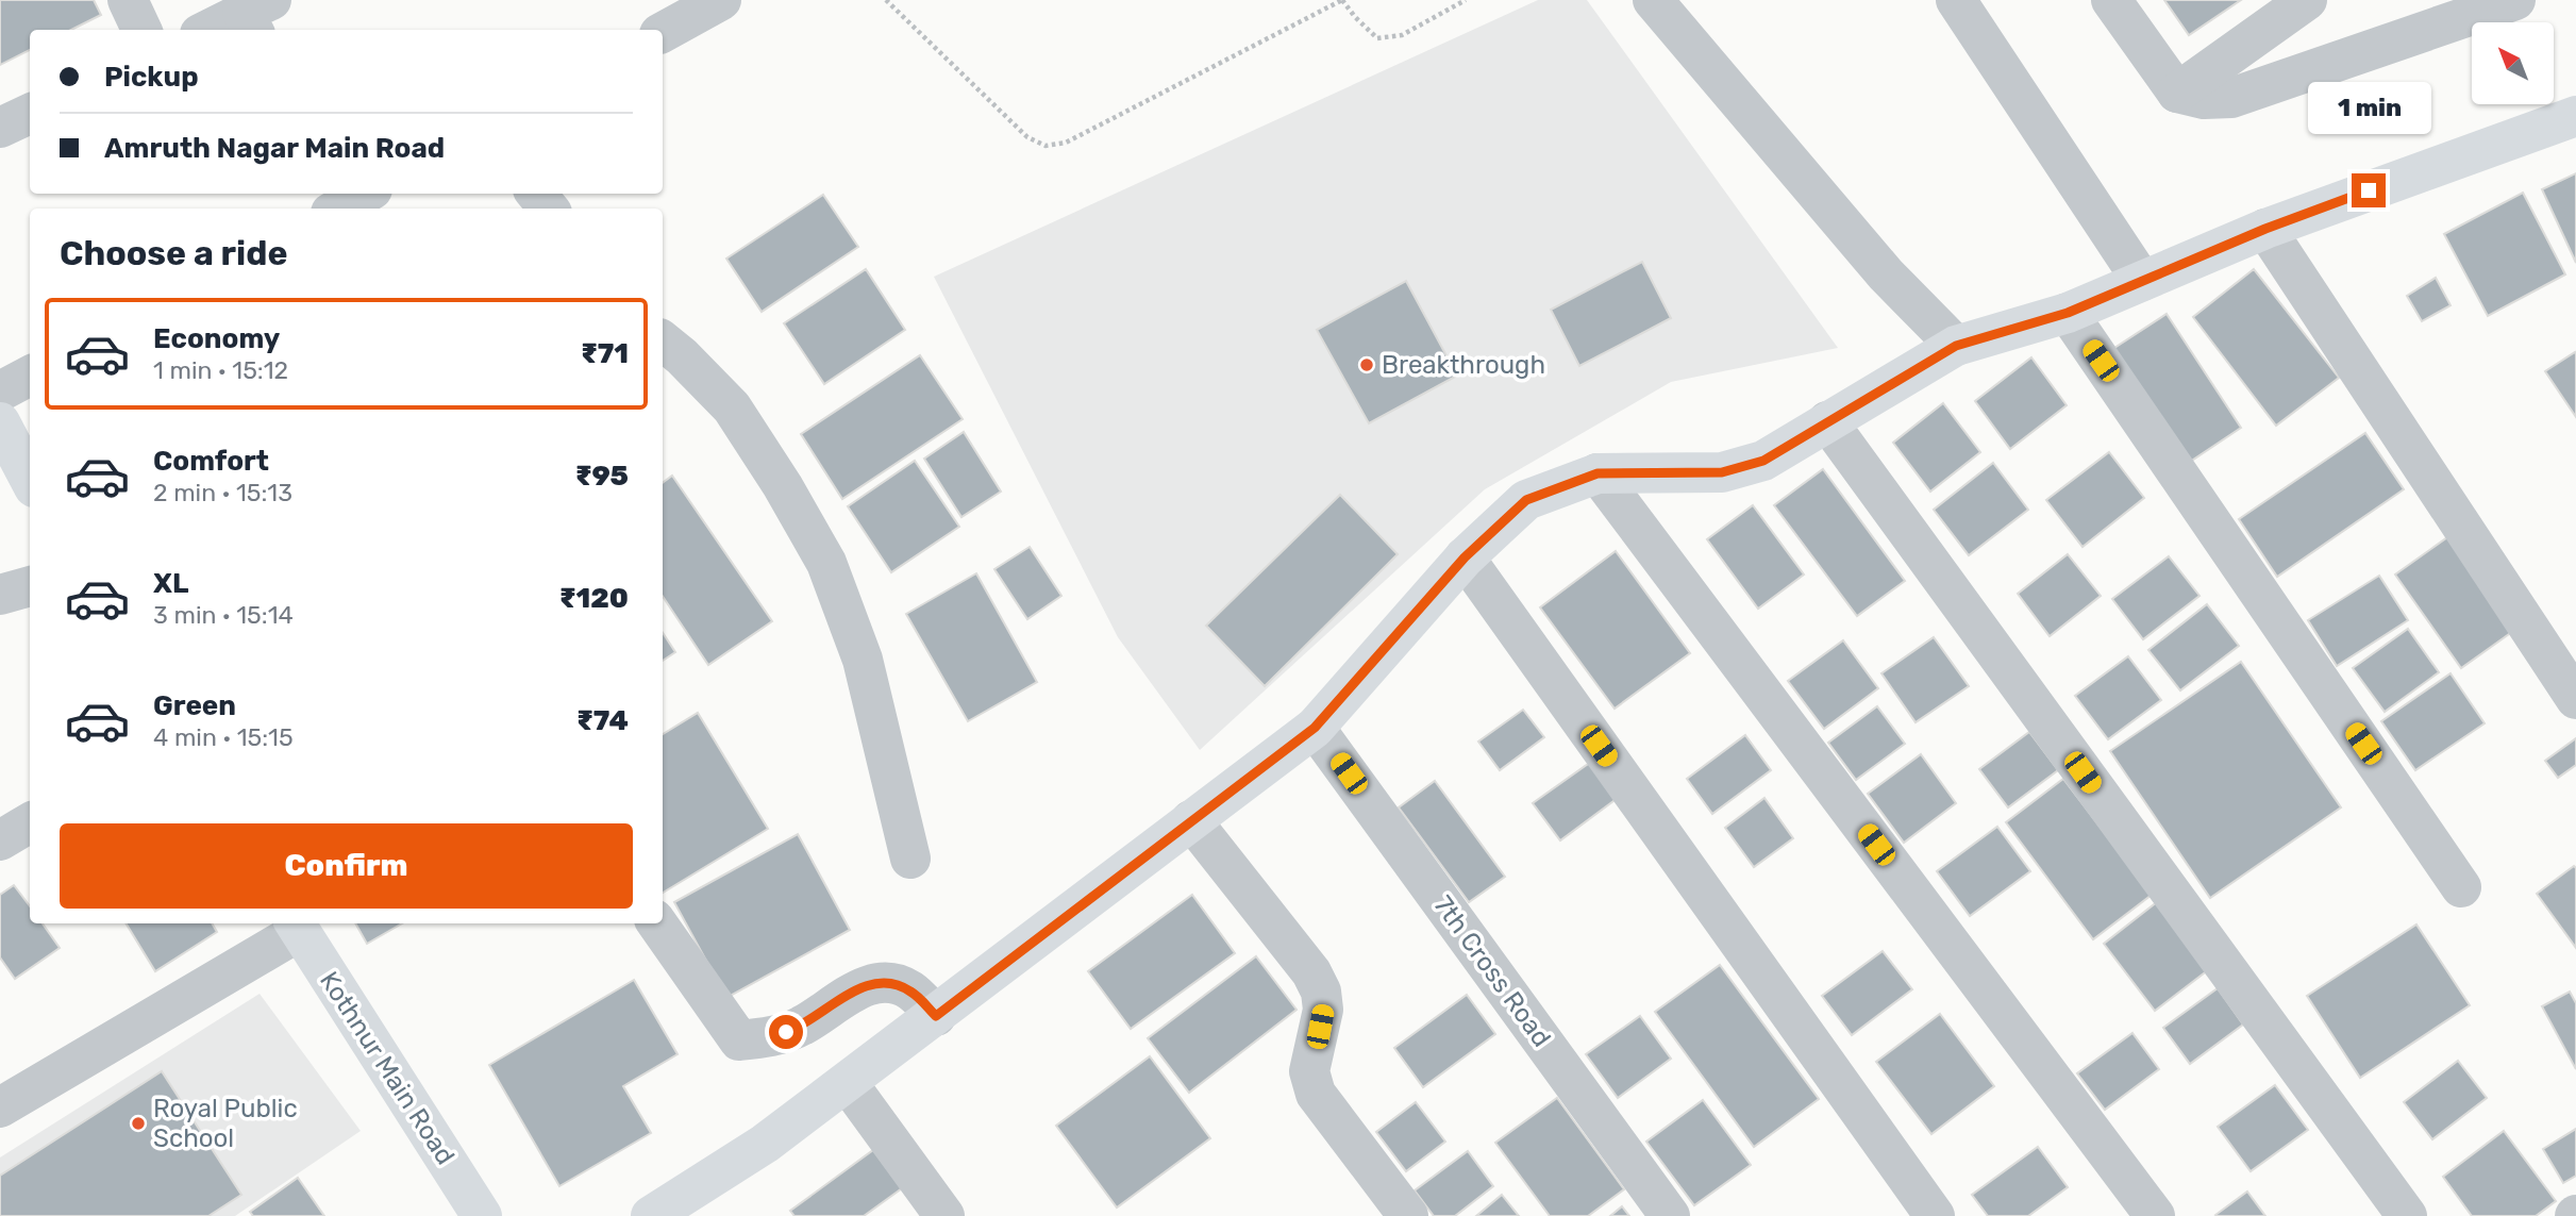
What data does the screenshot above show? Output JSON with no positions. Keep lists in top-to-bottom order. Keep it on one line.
{"streets":{"main road":["Kothnur Main Road"],"street":["7th Cross Road"]},"places":["Breakthrough","Royal Public School"],"north":"top left","page":{"banner":["Pickup","Amruth Nagar Main Road"],"bubble":"1 min","heading":"Choose a ride","list":[{"name":"Economy","note":"1 min · 15:12","value":"₹71"},{"name":"Comfort","note":"2 min · 15:13","value":"₹95"},{"name":"XL","note":"3 min · 15:14","value":"₹120"},{"name":"Green","note":"4 min · 15:15","value":"₹74"}],"buttons":"Confirm"}}
